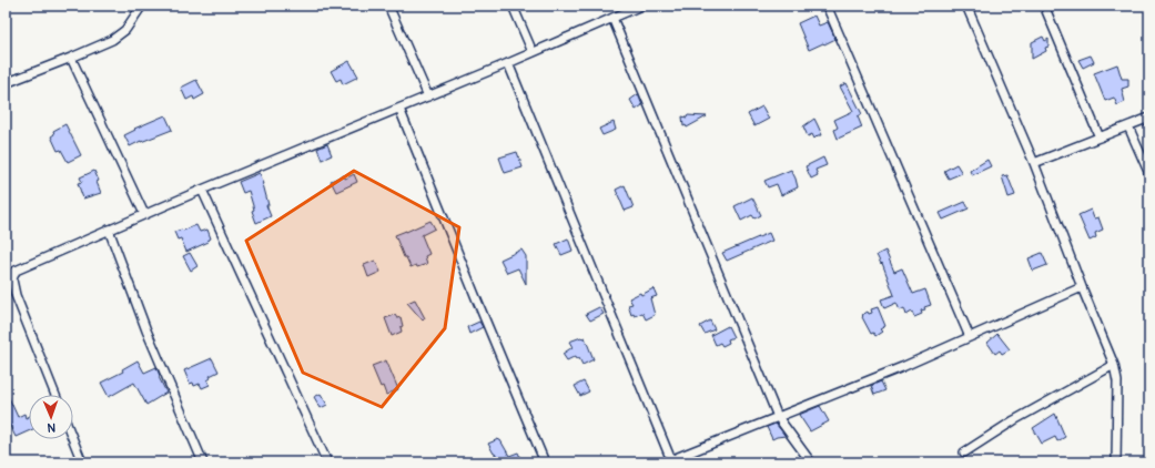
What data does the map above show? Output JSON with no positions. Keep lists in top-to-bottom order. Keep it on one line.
{"north":"bottom"}
